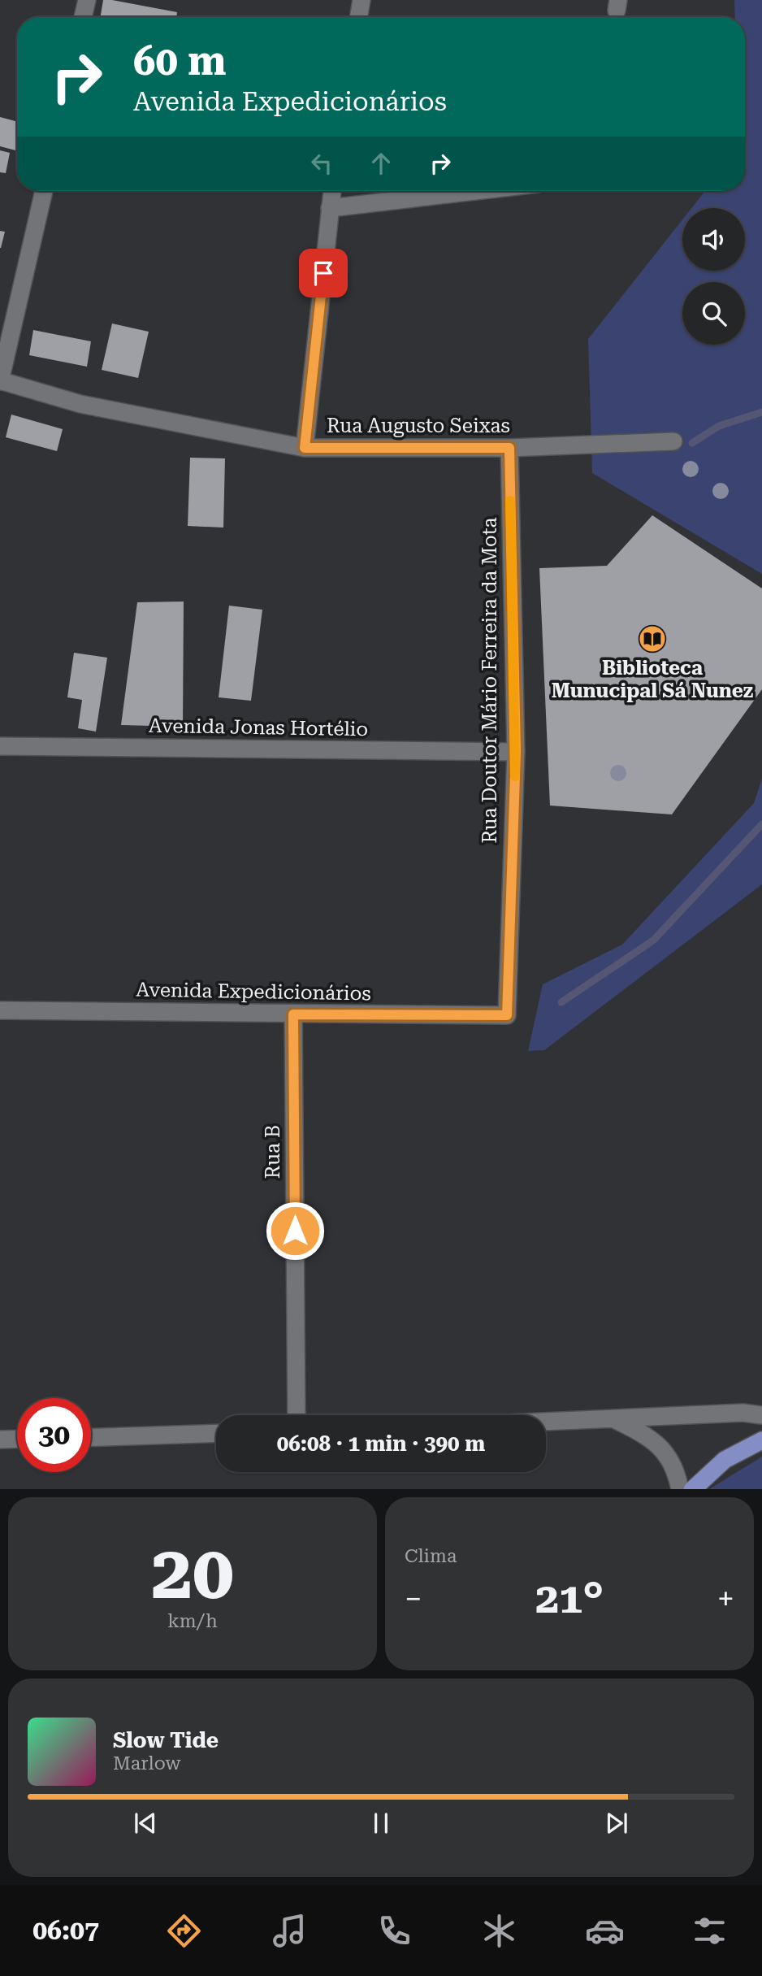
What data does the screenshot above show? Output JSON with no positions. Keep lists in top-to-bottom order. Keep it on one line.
{"streets":{"street":["Rua Augusto Seixas","Rua Doutor Mário Ferreira da Mota","Avenida Jonas Hortélio","Avenida Expedicionários","Rua B"]},"crossings":[["Rua Augusto Seixas","Rua Doutor Mário Ferreira da Mota"],["Rua Doutor Mário Ferreira da Mota","Avenida Jonas Hortélio"],["Rua Doutor Mário Ferreira da Mota","Avenida Expedicionários"],["Avenida Expedicionários","Rua B"]],"places":{"library":["Biblioteca Munucipal Sá Nunez"]},"page":{"turn":["60 m","Avenida Expedicionários"],"limit":"30","trip":"06:08 · 1 min · 390 m","tile":[["20","km/h"],"Clima"],"heat":["−","21°","+"],"song":["Slow Tide","Marlow"],"tabs":"06:07"}}
